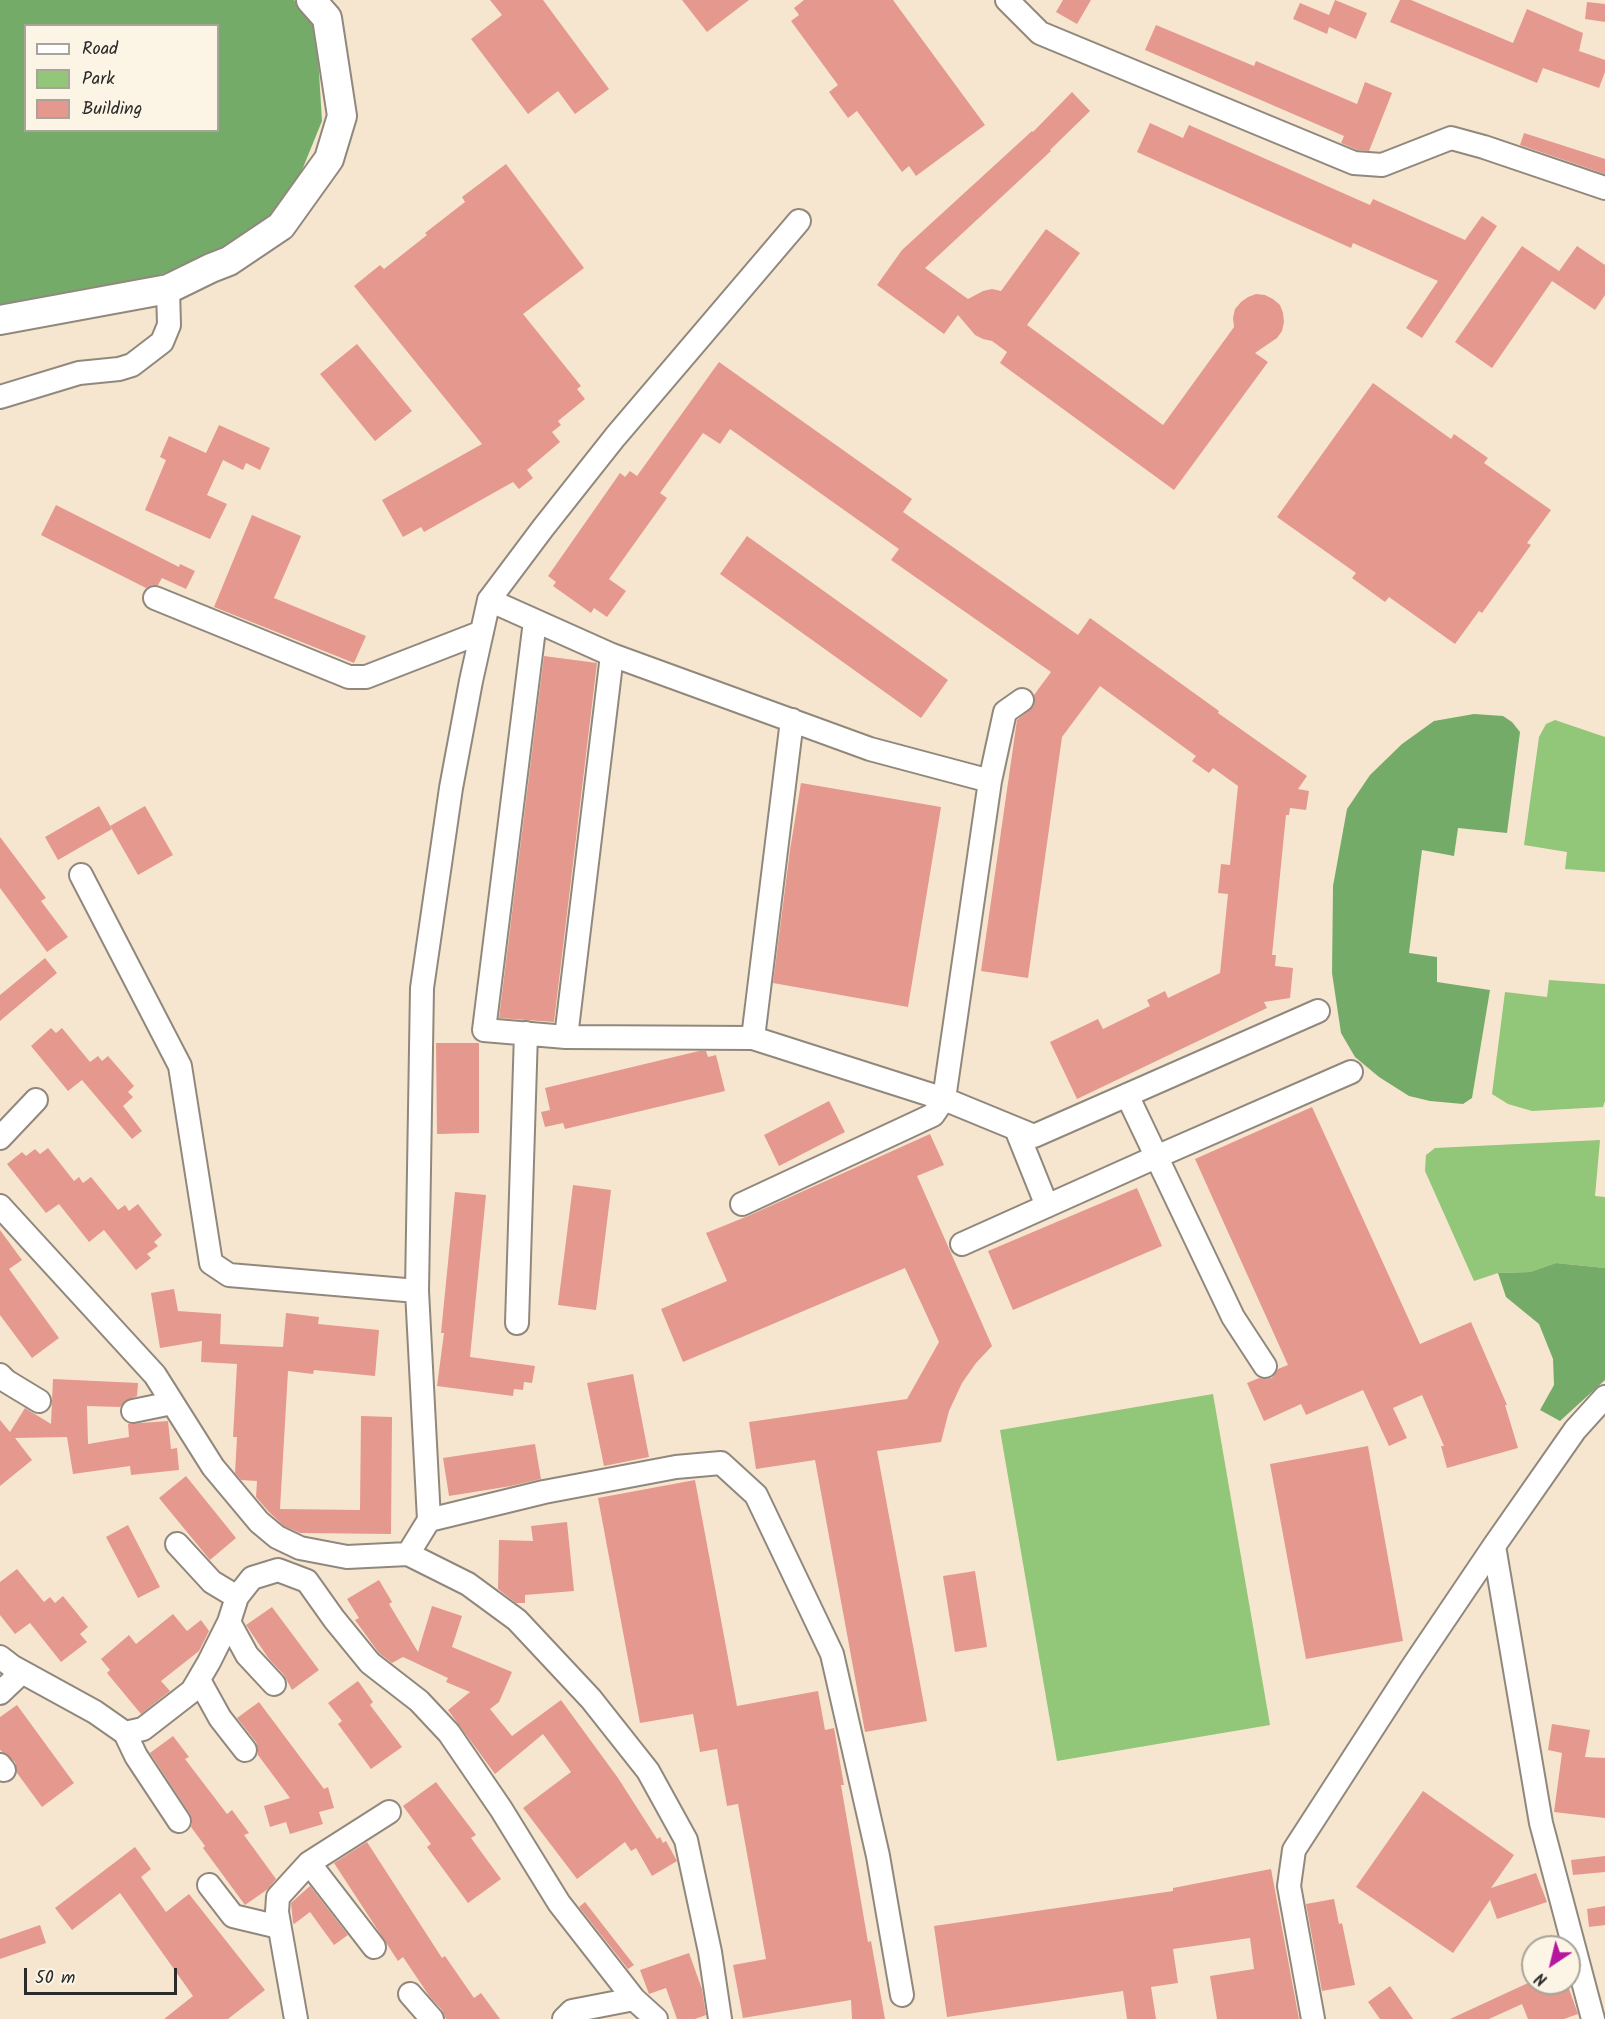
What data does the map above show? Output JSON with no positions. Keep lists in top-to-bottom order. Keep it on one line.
{"legend":["Road","Park","Building"],"scale_bar":"50 m","north":"bottom left"}
